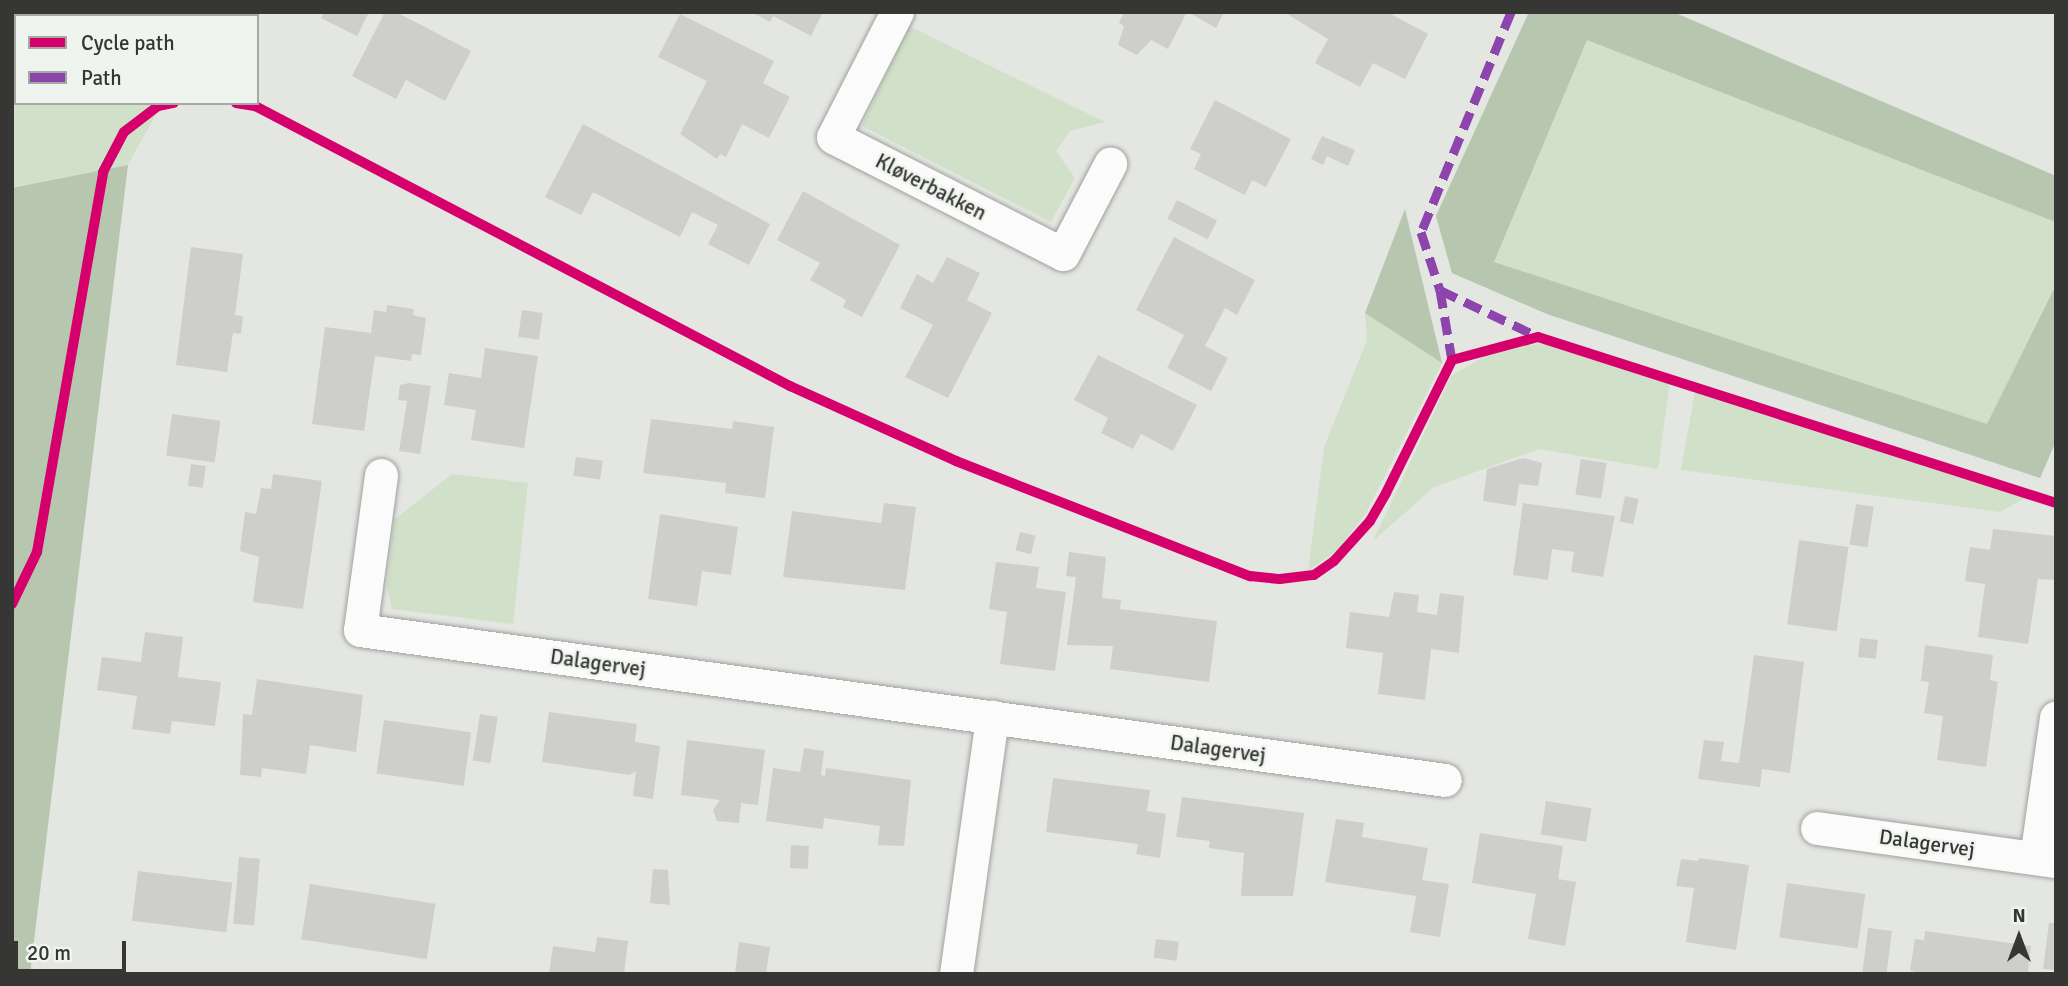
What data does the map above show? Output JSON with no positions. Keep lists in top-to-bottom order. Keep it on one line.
{"streets":{"street":["Kløverbakken","Dalagervej"]},"legend":["Cycle path","Path"],"scale_bar":"20 m","north":"top"}
